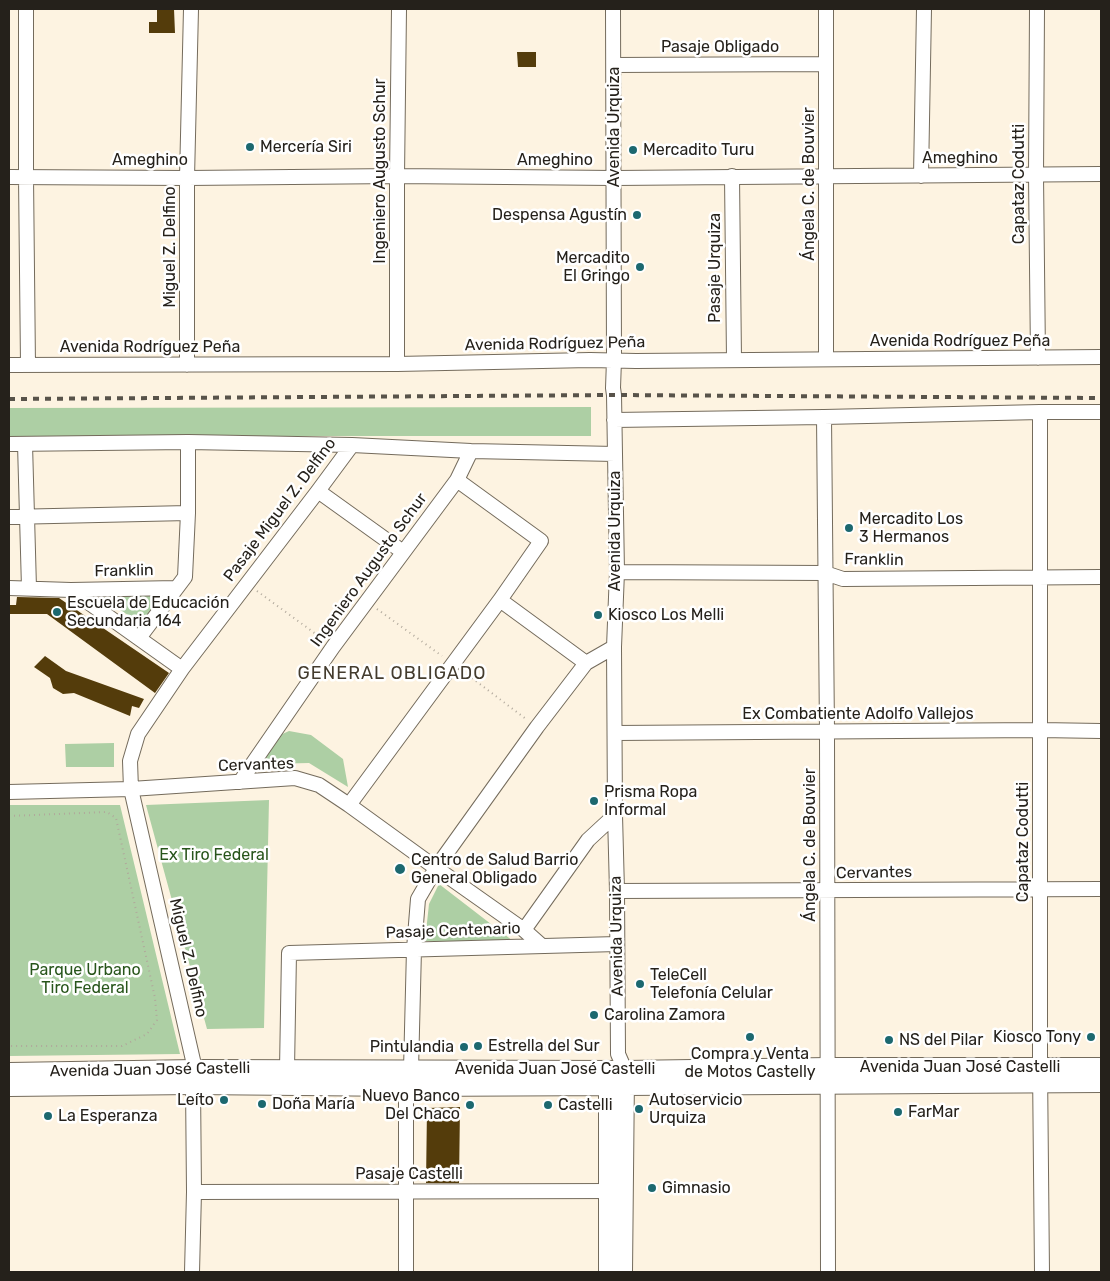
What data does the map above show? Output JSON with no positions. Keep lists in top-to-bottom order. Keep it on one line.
{"streets":{"main road":["Avenida Urquiza","Avenida Juan José Castelli"],"street":["Pasaje Obligado","Ameghino","Ingeniero Augusto Schur","Ángela C. de Bouvier","Capataz Codutti","Miguel Z. Delfino","Pasaje Urquiza","Avenida Rodríguez Peña","Pasaje Miguel Z. Delfino","Franklin","Ex Combatiente Adolfo Vallejos","Cervantes","Pasaje Centenario","Pasaje Castelli"]},"crossings":[["Pasaje Obligado","Avenida Urquiza"],["Pasaje Obligado","Ángela C. de Bouvier"],["Avenida Urquiza","Ameghino"],["Avenida Urquiza","Avenida Rodríguez Peña"],["Avenida Urquiza","Franklin"],["Avenida Urquiza","Ex Combatiente Adolfo Vallejos"],["Avenida Urquiza","Cervantes"],["Avenida Urquiza","Pasaje Centenario"],["Avenida Urquiza","Avenida Juan José Castelli"],["Avenida Urquiza","Pasaje Castelli"],["Ameghino","Ingeniero Augusto Schur"],["Ameghino","Ángela C. de Bouvier"],["Ameghino","Capataz Codutti"],["Ameghino","Miguel Z. Delfino"],["Ameghino","Pasaje Urquiza"],["Ingeniero Augusto Schur","Avenida Rodríguez Peña"],["Ingeniero Augusto Schur","Cervantes"],["Ángela C. de Bouvier","Avenida Rodríguez Peña"],["Ángela C. de Bouvier","Franklin"],["Ángela C. de Bouvier","Ex Combatiente Adolfo Vallejos"],["Ángela C. de Bouvier","Cervantes"],["Ángela C. de Bouvier","Avenida Juan José Castelli"],["Capataz Codutti","Avenida Rodríguez Peña"],["Capataz Codutti","Franklin"],["Capataz Codutti","Ex Combatiente Adolfo Vallejos"],["Capataz Codutti","Cervantes"],["Capataz Codutti","Avenida Juan José Castelli"],["Miguel Z. Delfino","Avenida Rodríguez Peña"],["Miguel Z. Delfino","Pasaje Miguel Z. Delfino"],["Miguel Z. Delfino","Franklin"],["Miguel Z. Delfino","Cervantes"],["Miguel Z. Delfino","Avenida Juan José Castelli"],["Miguel Z. Delfino","Pasaje Castelli"],["Pasaje Urquiza","Avenida Rodríguez Peña"],["Pasaje Miguel Z. Delfino","Franklin"],["Cervantes","Pasaje Centenario"],["Pasaje Centenario","Avenida Juan José Castelli"]],"districts":["GENERAL OBLIGADO"],"parks":["Ex Tiro Federal","Parque Urbano Tiro Federal"],"places":["Mercería Siri","Mercadito Turu","Despensa Agustín","Mercadito El Gringo","Mercadito Los 3 Hermanos","Escuela de Educación Secundaria 164","Kiosco Los Melli","Prisma Ropa Informal","Centro de Salud Barrio General Obligado","TeleCell Telefonía Celular","Carolina Zamora","Compra y Venta de Motos Castelly","Kiosco Tony","NS del Pilar","Estrella del Sur","Pintulandia","Leíto","Doña María","Nuevo Banco Del Chaco","Castelli","Autoservicio Urquiza","FarMar","La Esperanza","Gimnasio"]}
